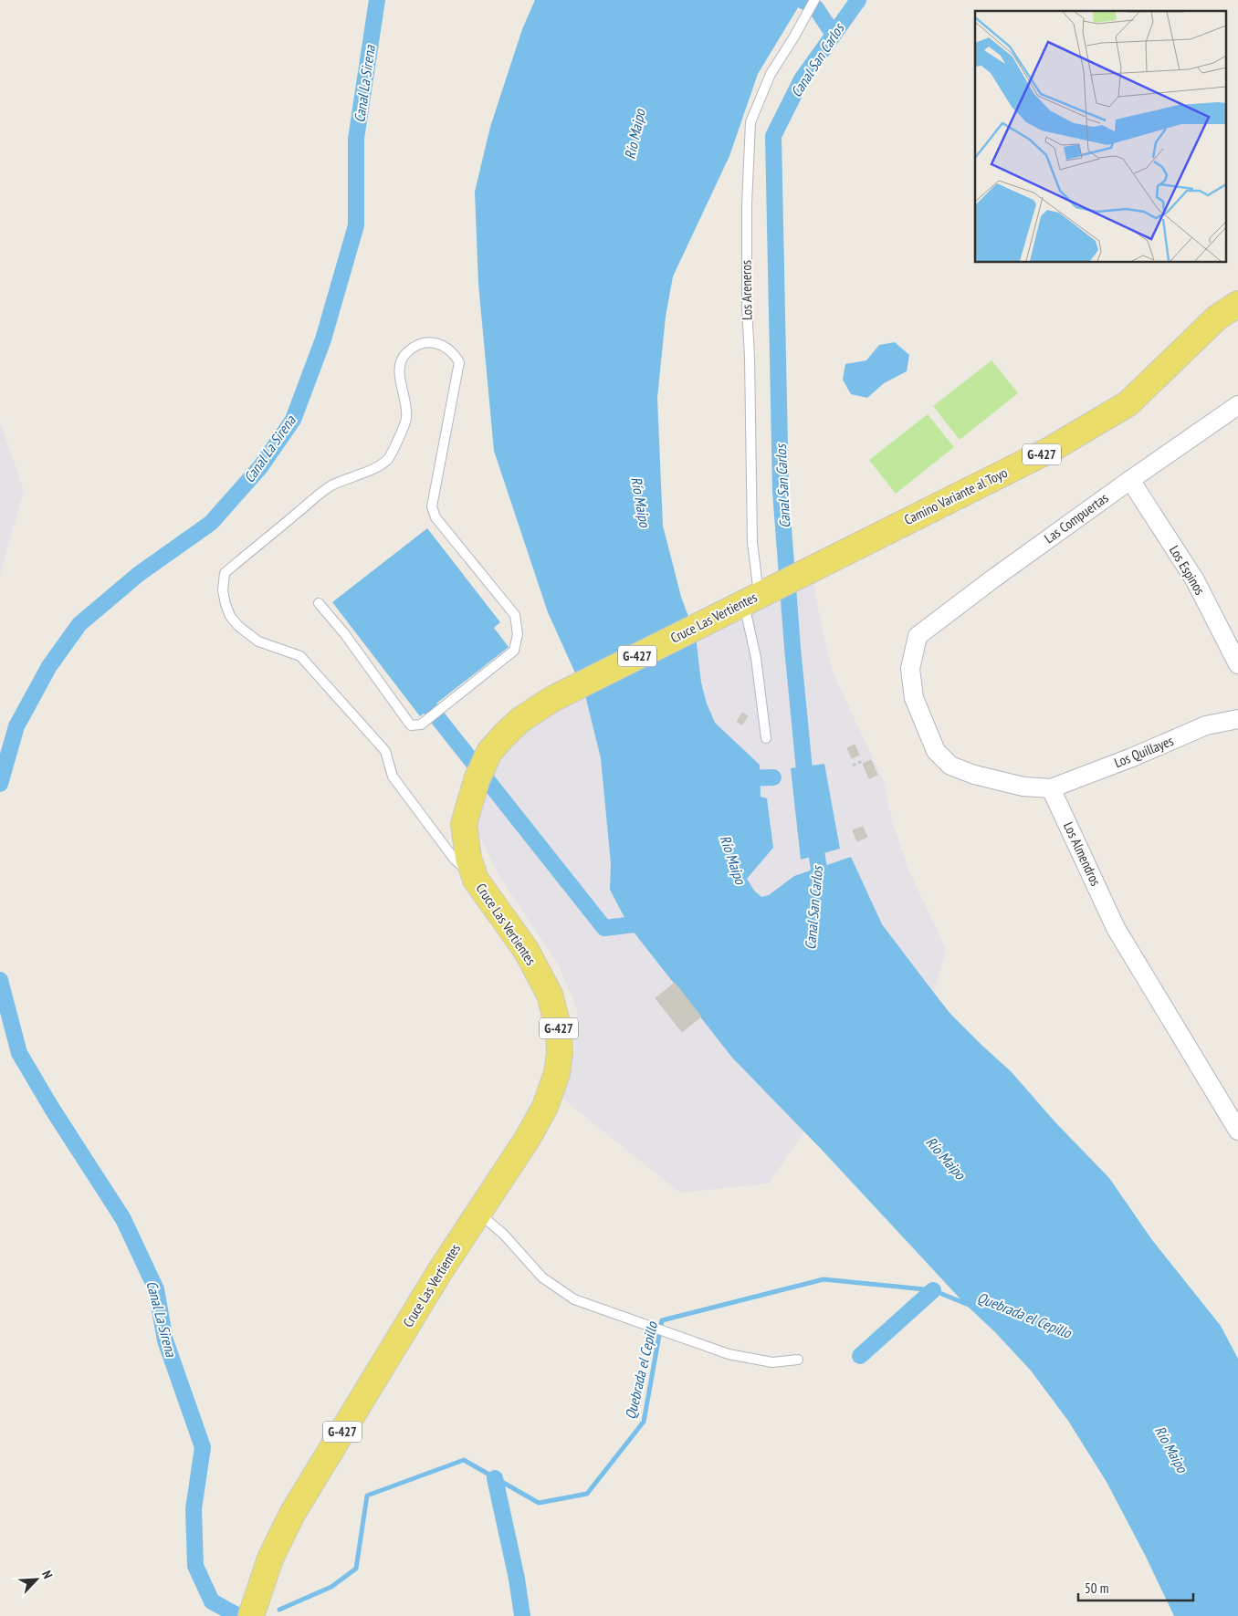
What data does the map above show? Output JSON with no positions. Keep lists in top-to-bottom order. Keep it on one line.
{"streets":{"main road":["G-427","Camino Variante al Toyo","Cruce Las Vertientes"],"street":["Las Compuertas","Los Espinos","Los Quillayes","Los Almendros"],"lane":["Los Areneros"]},"crossings":[["Los Areneros","Cruce Las Vertientes"],["Camino Variante al Toyo","Cruce Las Vertientes"],["Las Compuertas","Los Espinos"],["Las Compuertas","Los Quillayes"],["Las Compuertas","Los Almendros"],["Los Quillayes","Los Almendros"]],"water":["Canal San Carlos","Canal La Sirena","Río Maipo","Quebrada el Cepillo"],"scale_bar":"50 m","north":"top right"}
